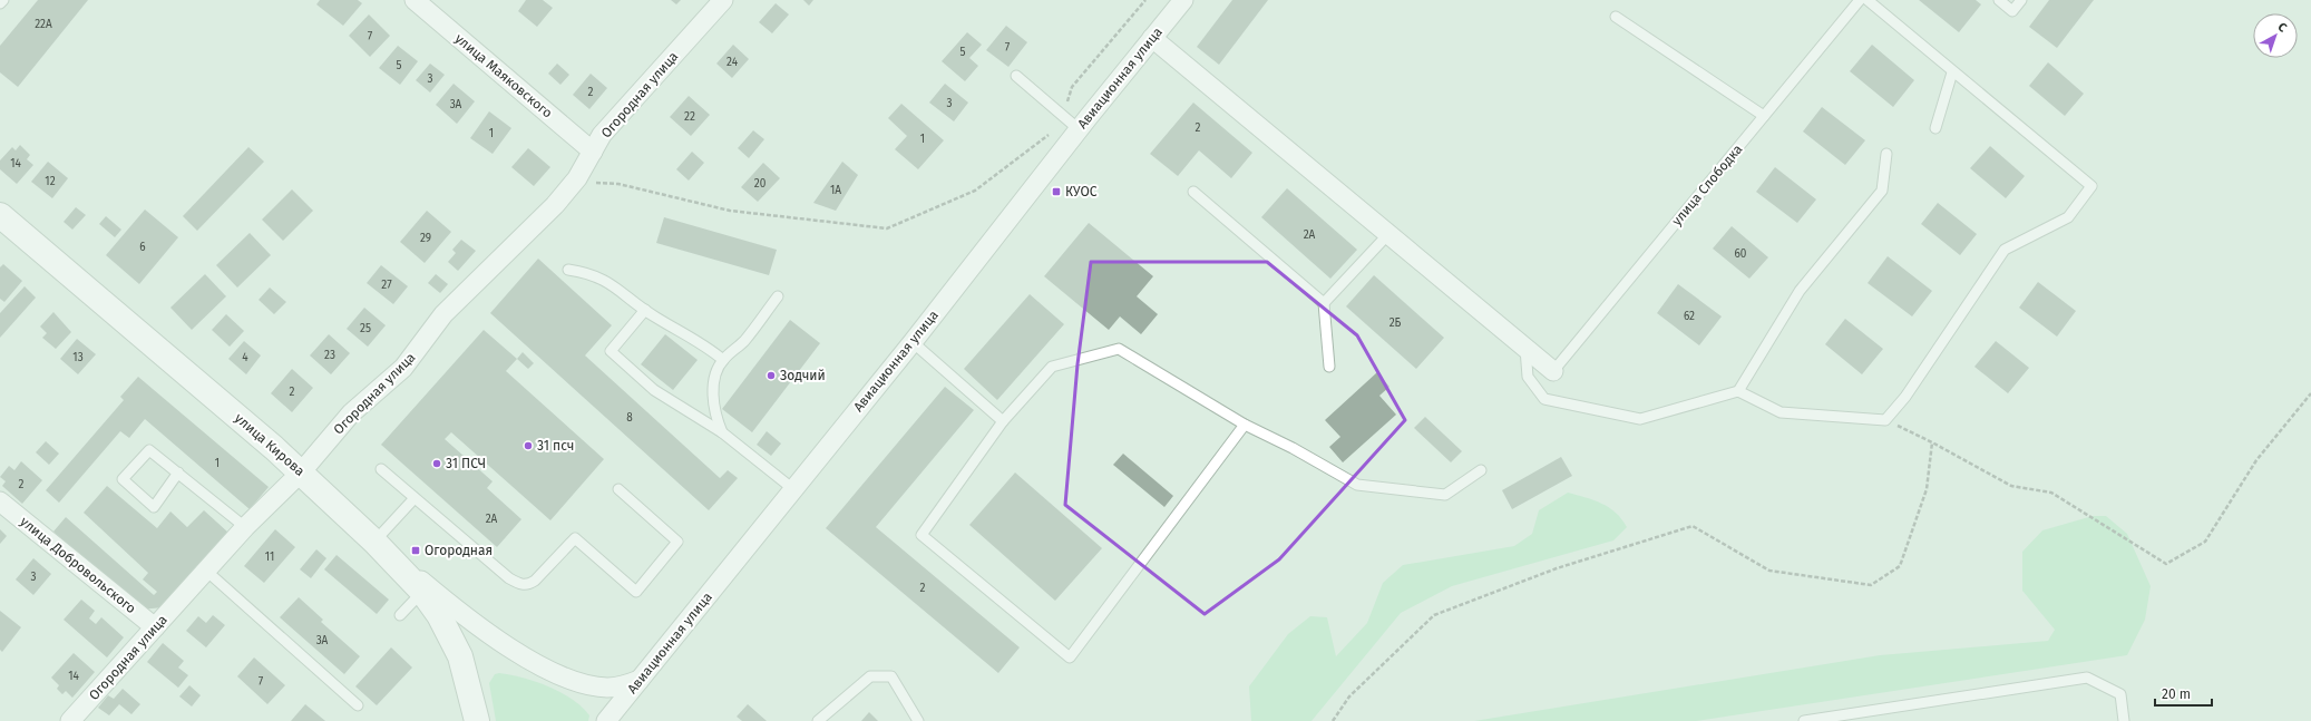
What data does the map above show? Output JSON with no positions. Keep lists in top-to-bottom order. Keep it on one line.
{"streets":{"main road":["улица Кирова"],"street":["улица Маяковского","Авиационная улица","Огородная улица","улица Добровольского"],"lane":["улица Слободка"]},"crossings":[["улица Маяковского","Огородная улица"],["Огородная улица","улица Кирова"],["Огородная улица","улица Добровольского"]],"places":{"transit":["КУОС","Огородная"],"other":["Зодчий","31 псч","31 ПСЧ"]},"house_numbers":["22А","7","7","5","24","5","3","2","3","3А","22","2","1","1","14","12","20","1А","2А","29","6","60","27","62","2Б","25","23","13","4","2","8","1","2","2А","11","3","2","3А","14","7"],"scale_bar":"20 m","north":"top right"}
